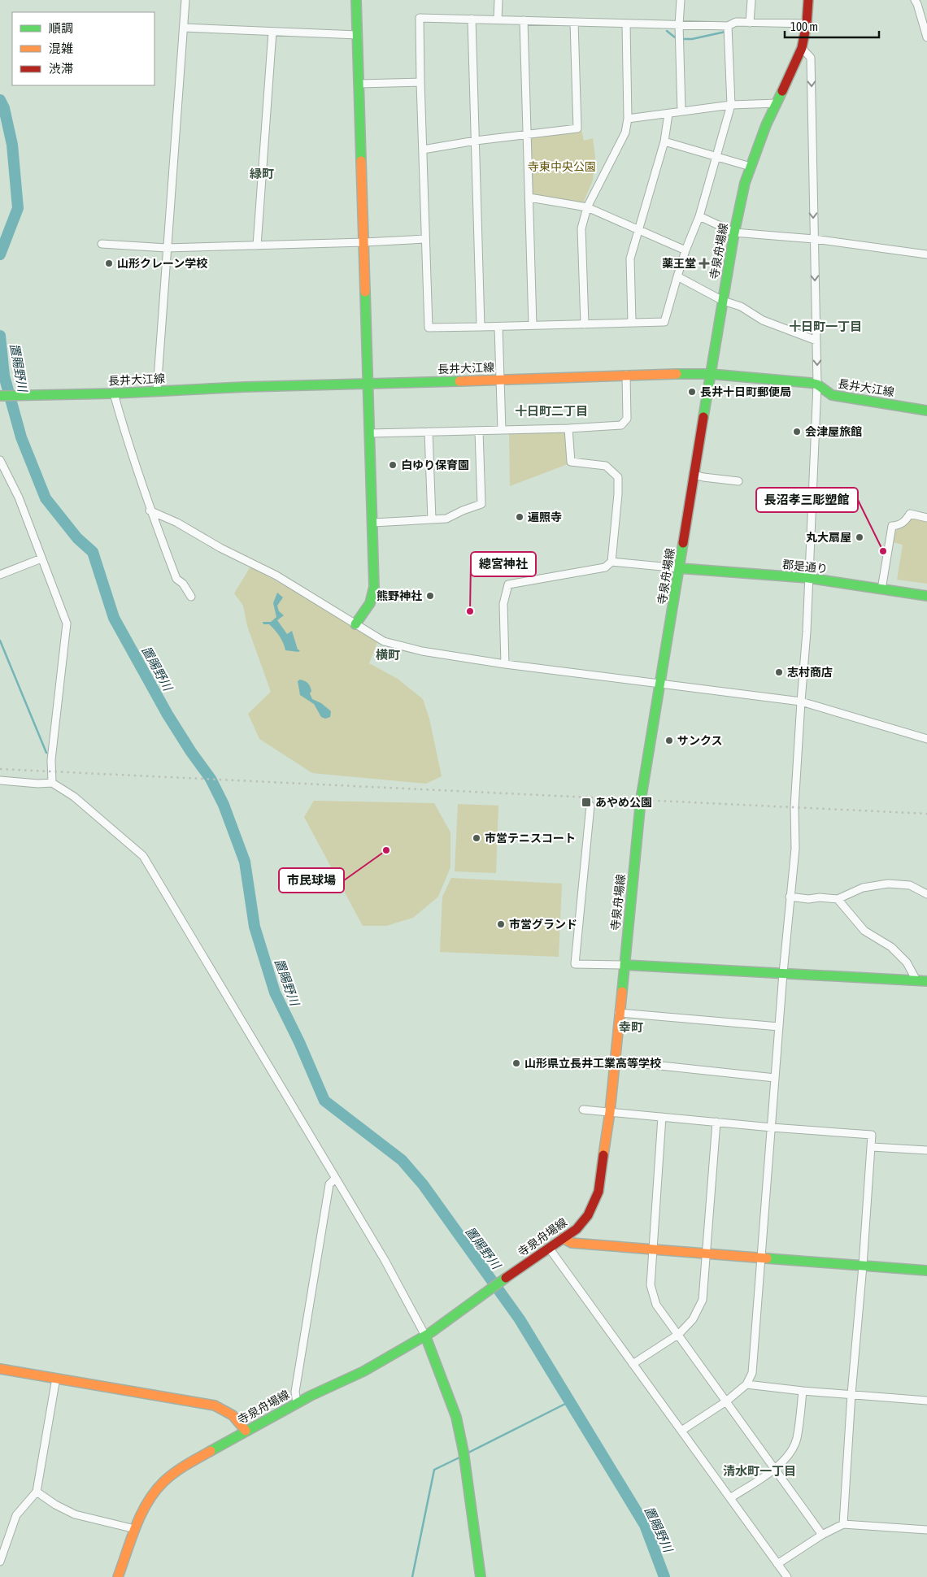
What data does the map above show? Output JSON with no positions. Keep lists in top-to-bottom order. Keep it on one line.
{"streets":{"main road":["寺泉舟場線","長井大江線","郡是通り"]},"crossings":[["寺泉舟場線","長井大江線"],["寺泉舟場線","郡是通り"]],"districts":["緑町","十日町一丁目","十日町二丁目","横町","幸町","清水町一丁目"],"water":["置賜野川"],"parks":["寺東中央公園"],"places":{"other":["山形クレーン学校","長井十日町郵便局","会津屋旅館","白ゆり保育園","遍照寺","丸大扇屋","長沼孝三彫塑館","熊野神社","總宮神社","志村商店","サンクス","市営テニスコート","市民球場","市営グランド","山形県立長井工業高等学校"],"health":["薬王堂"],"transit":["あやめ公園"]},"legend":["順調","混雑","渋滞"],"scale_bar":"100 m"}
